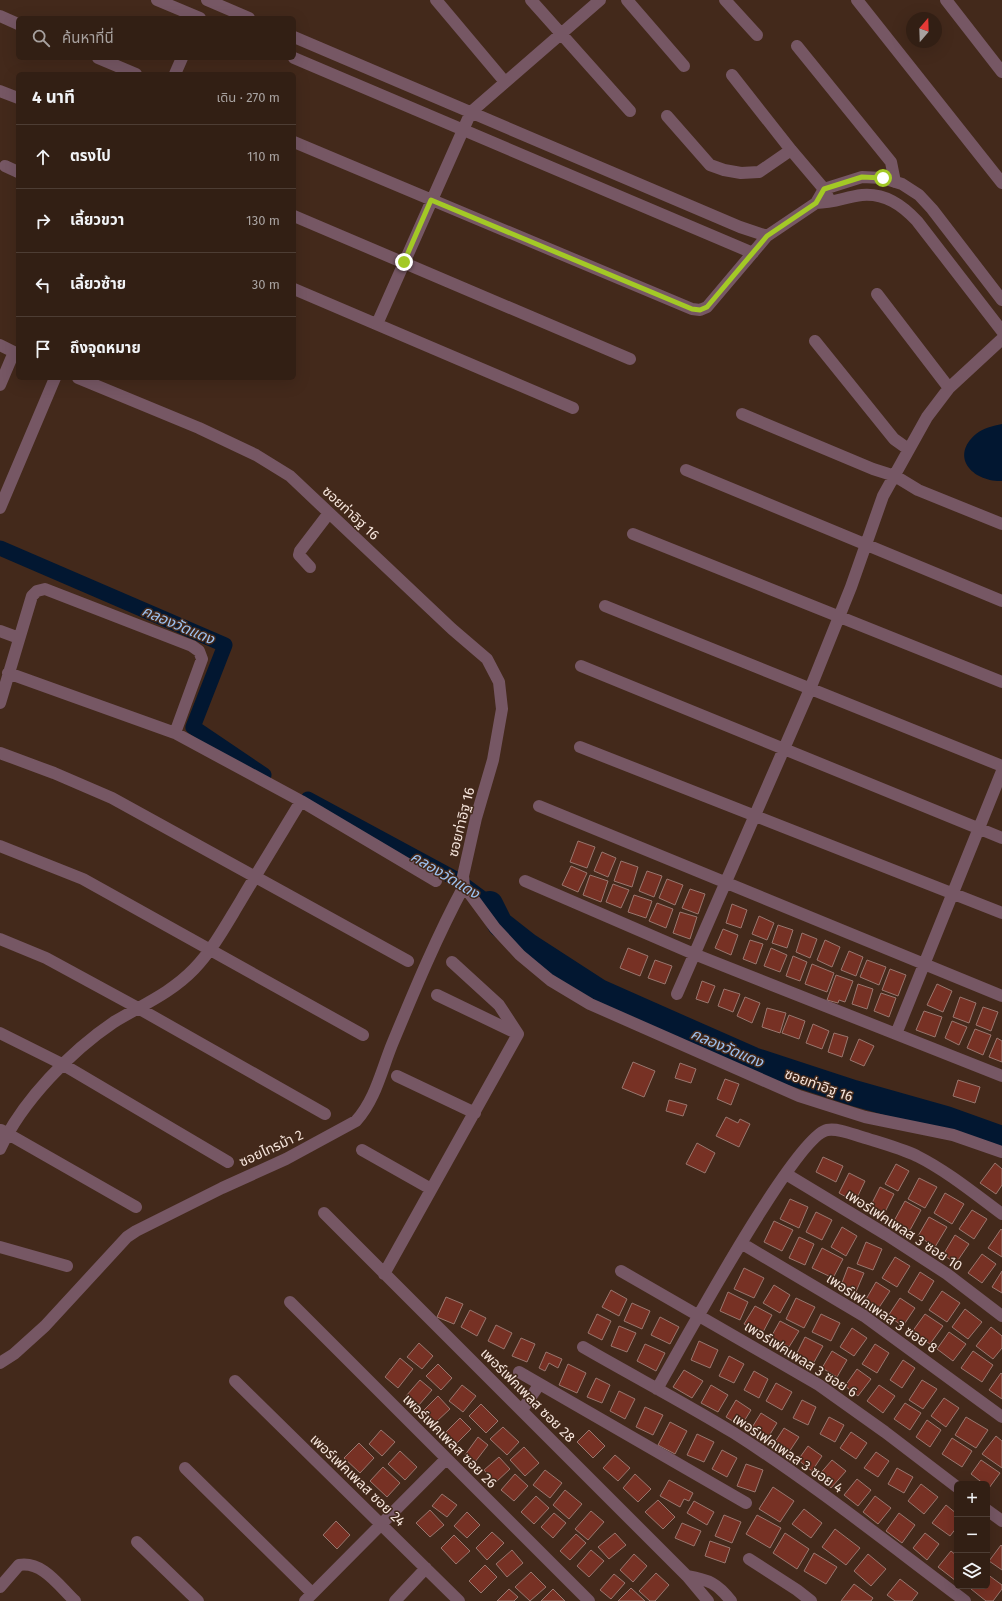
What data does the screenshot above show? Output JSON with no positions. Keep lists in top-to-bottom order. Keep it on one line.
{"streets":{"street":["ซอยท่าอิฐ 16","ซอยไทรม้า 2","เพอร์เฟคเพลส 3 ซอย 10","เพอร์เฟคเพลส 3 ซอย 8","เพอร์เฟคเพลส 3 ซอย 6","เพอร์เฟคเพลส ซอย 28","เพอร์เฟคเพลส ซอย 26","เพอร์เฟคเพลส 3 ซอย 4","เพอร์เฟคเพลส ซอย 24"]},"crossings":[["ซอยท่าอิฐ 16","ซอยไทรม้า 2"]],"water":["คลองวัดแดง"],"north":"top","page":{"search":"ค้นหาที่นี่","heading":["4 นาที","เดิน · 270 m"],"list":[["ตรงไป","110 m"],["เลี้ยวขวา","130 m"],["เลี้ยวซ้าย","30 m"],"ถึงจุดหมาย"],"map_buttons":["+","−"]}}
